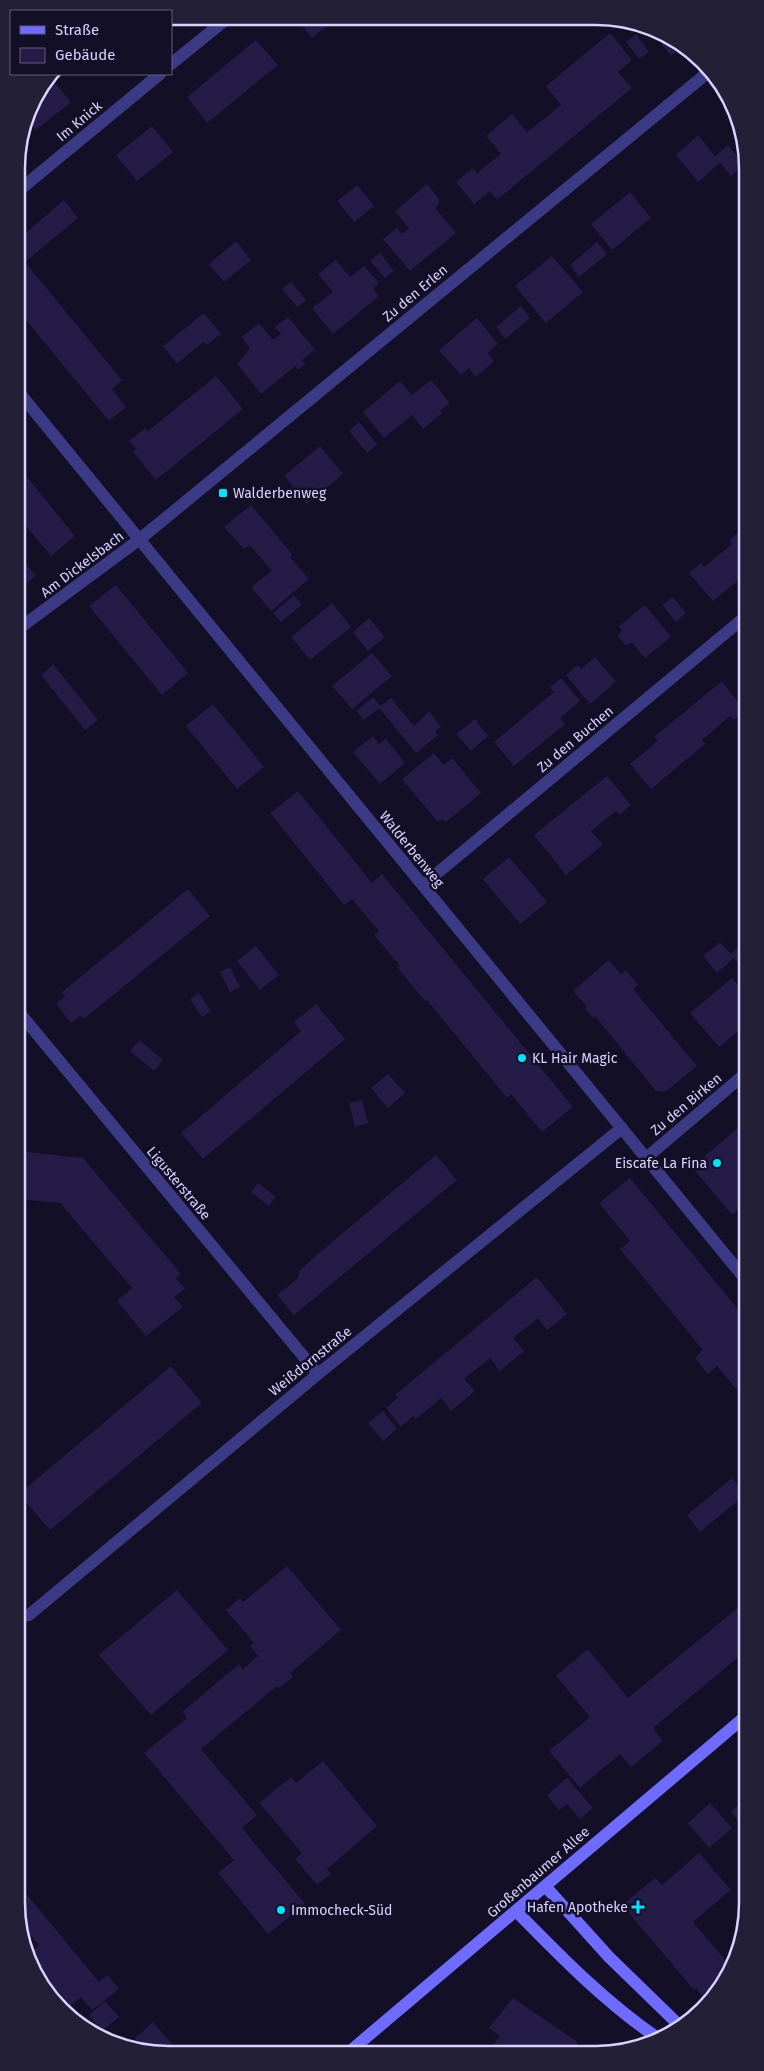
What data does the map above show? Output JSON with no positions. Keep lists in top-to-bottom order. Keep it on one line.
{"streets":{"main road":["Großenbaumer Allee"],"street":["Im Knick","Zu den Erlen","Am Dickelsbach","Zu den Buchen","Walderbenweg","Zu den Birken","Ligusterstraße","Weißdornstraße"]},"crossings":[["Zu den Erlen","Am Dickelsbach"],["Zu den Erlen","Walderbenweg"],["Am Dickelsbach","Walderbenweg"],["Zu den Buchen","Walderbenweg"],["Walderbenweg","Zu den Birken"],["Walderbenweg","Weißdornstraße"],["Ligusterstraße","Weißdornstraße"]],"places":{"transit":["Walderbenweg"],"other":["KL Hair Magic","Eiscafe La Fina","Immocheck-Süd"],"health":["Hafen Apotheke"]},"legend":["Straße","Gebäude"]}
